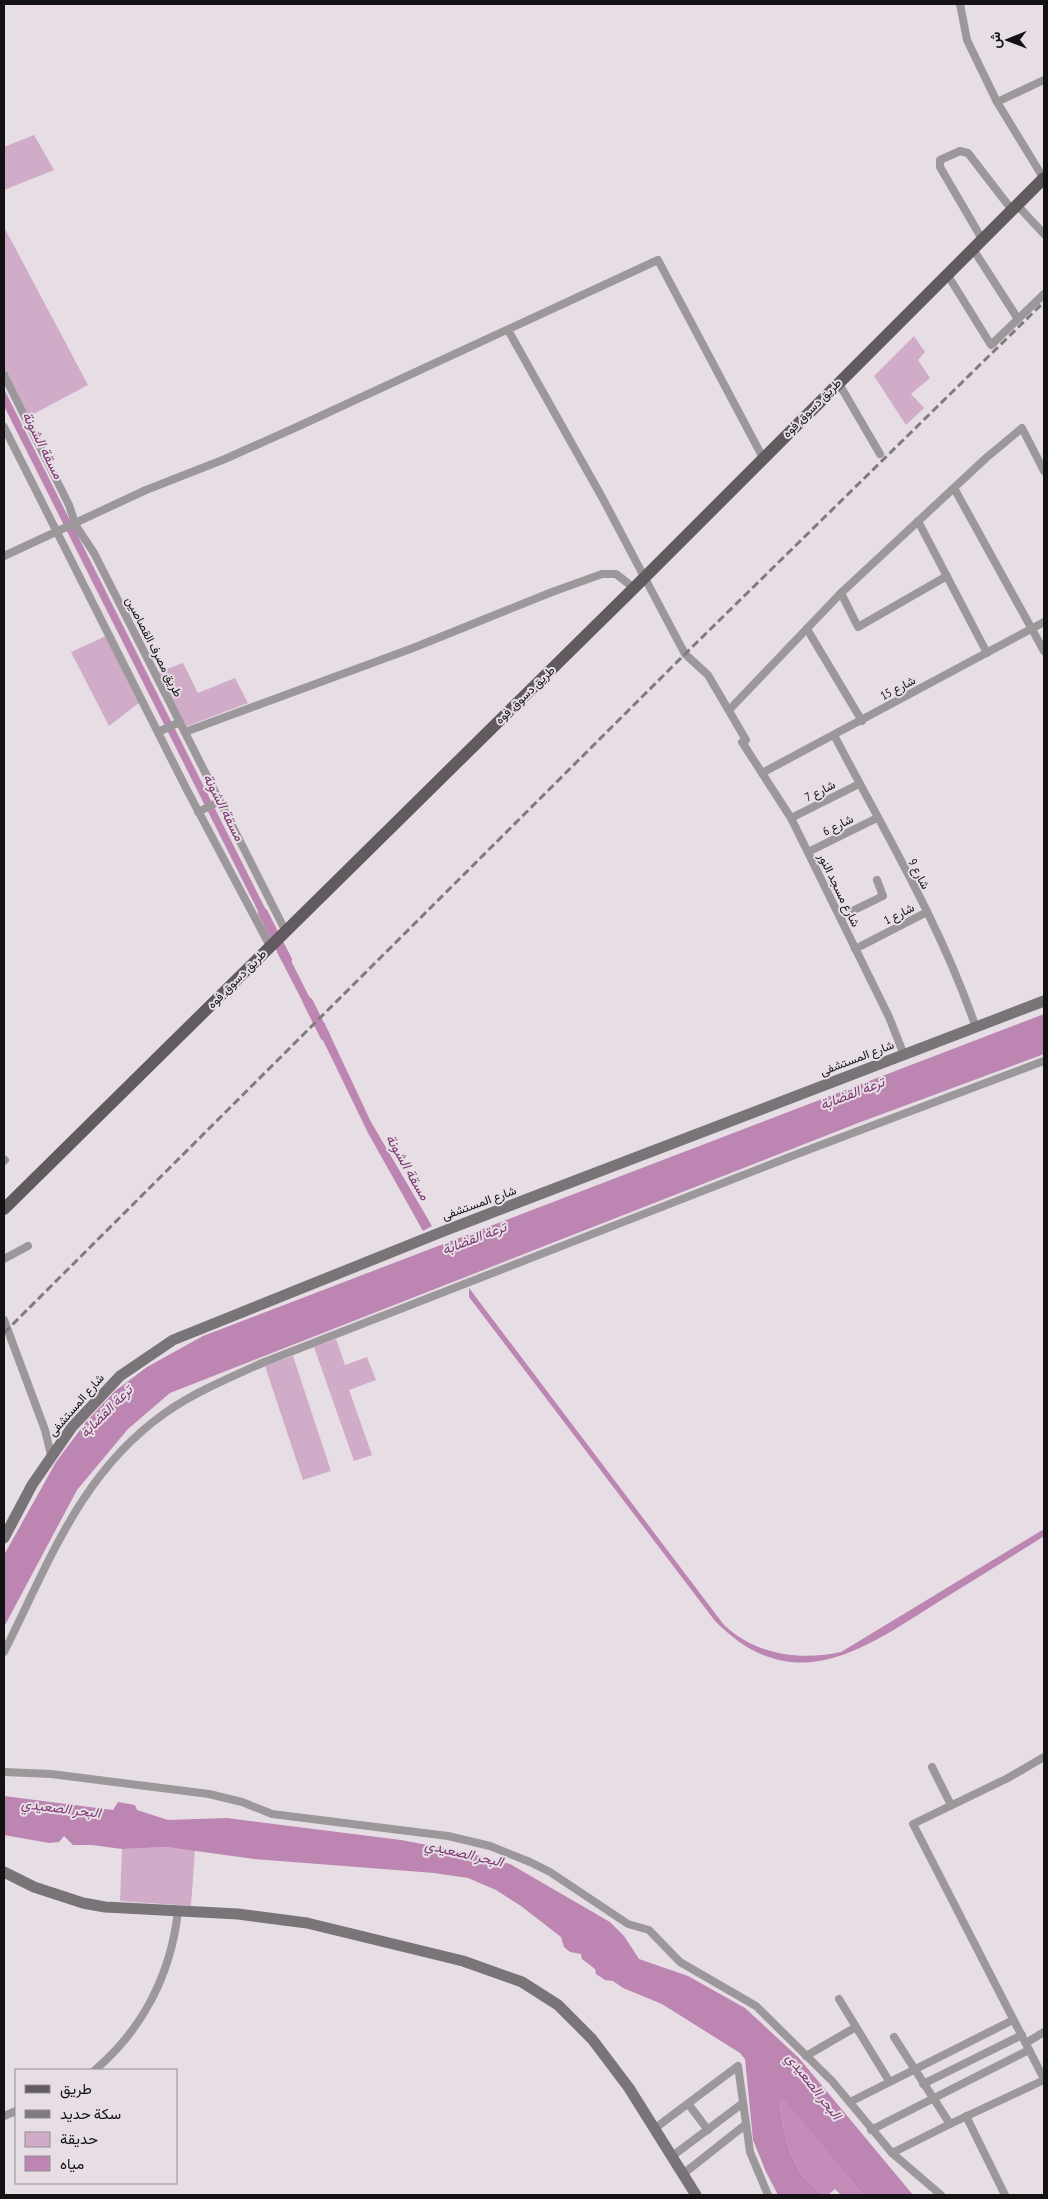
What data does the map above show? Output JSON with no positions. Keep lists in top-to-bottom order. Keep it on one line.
{"streets":{"main road":["طريق دسوق, فوه","شارع المستشفى"],"street":["طريق مصرف القصاصين","شارع 15","شارع 7","شارع 6","شارع 9","شارع مسجد النور","شارع 1"]},"crossings":[["طريق دسوق, فوه","طريق مصرف القصاصين"],["طريق دسوق, فوه","شارع مسجد النور"],["شارع 15","شارع 9"],["شارع 15","شارع مسجد النور"],["شارع 7","شارع 9"],["شارع 7","شارع مسجد النور"],["شارع 6","شارع 9"],["شارع 6","شارع مسجد النور"],["شارع 9","شارع 1"],["شارع 9","شارع المستشفى"],["شارع مسجد النور","شارع 1"],["شارع مسجد النور","شارع المستشفى"]],"water":["مسقة الشونة","ترعة القضابة","البحر الصعيدي"],"legend":["طريق","سكة حديد","حديقة","مياه"],"north":"left"}
